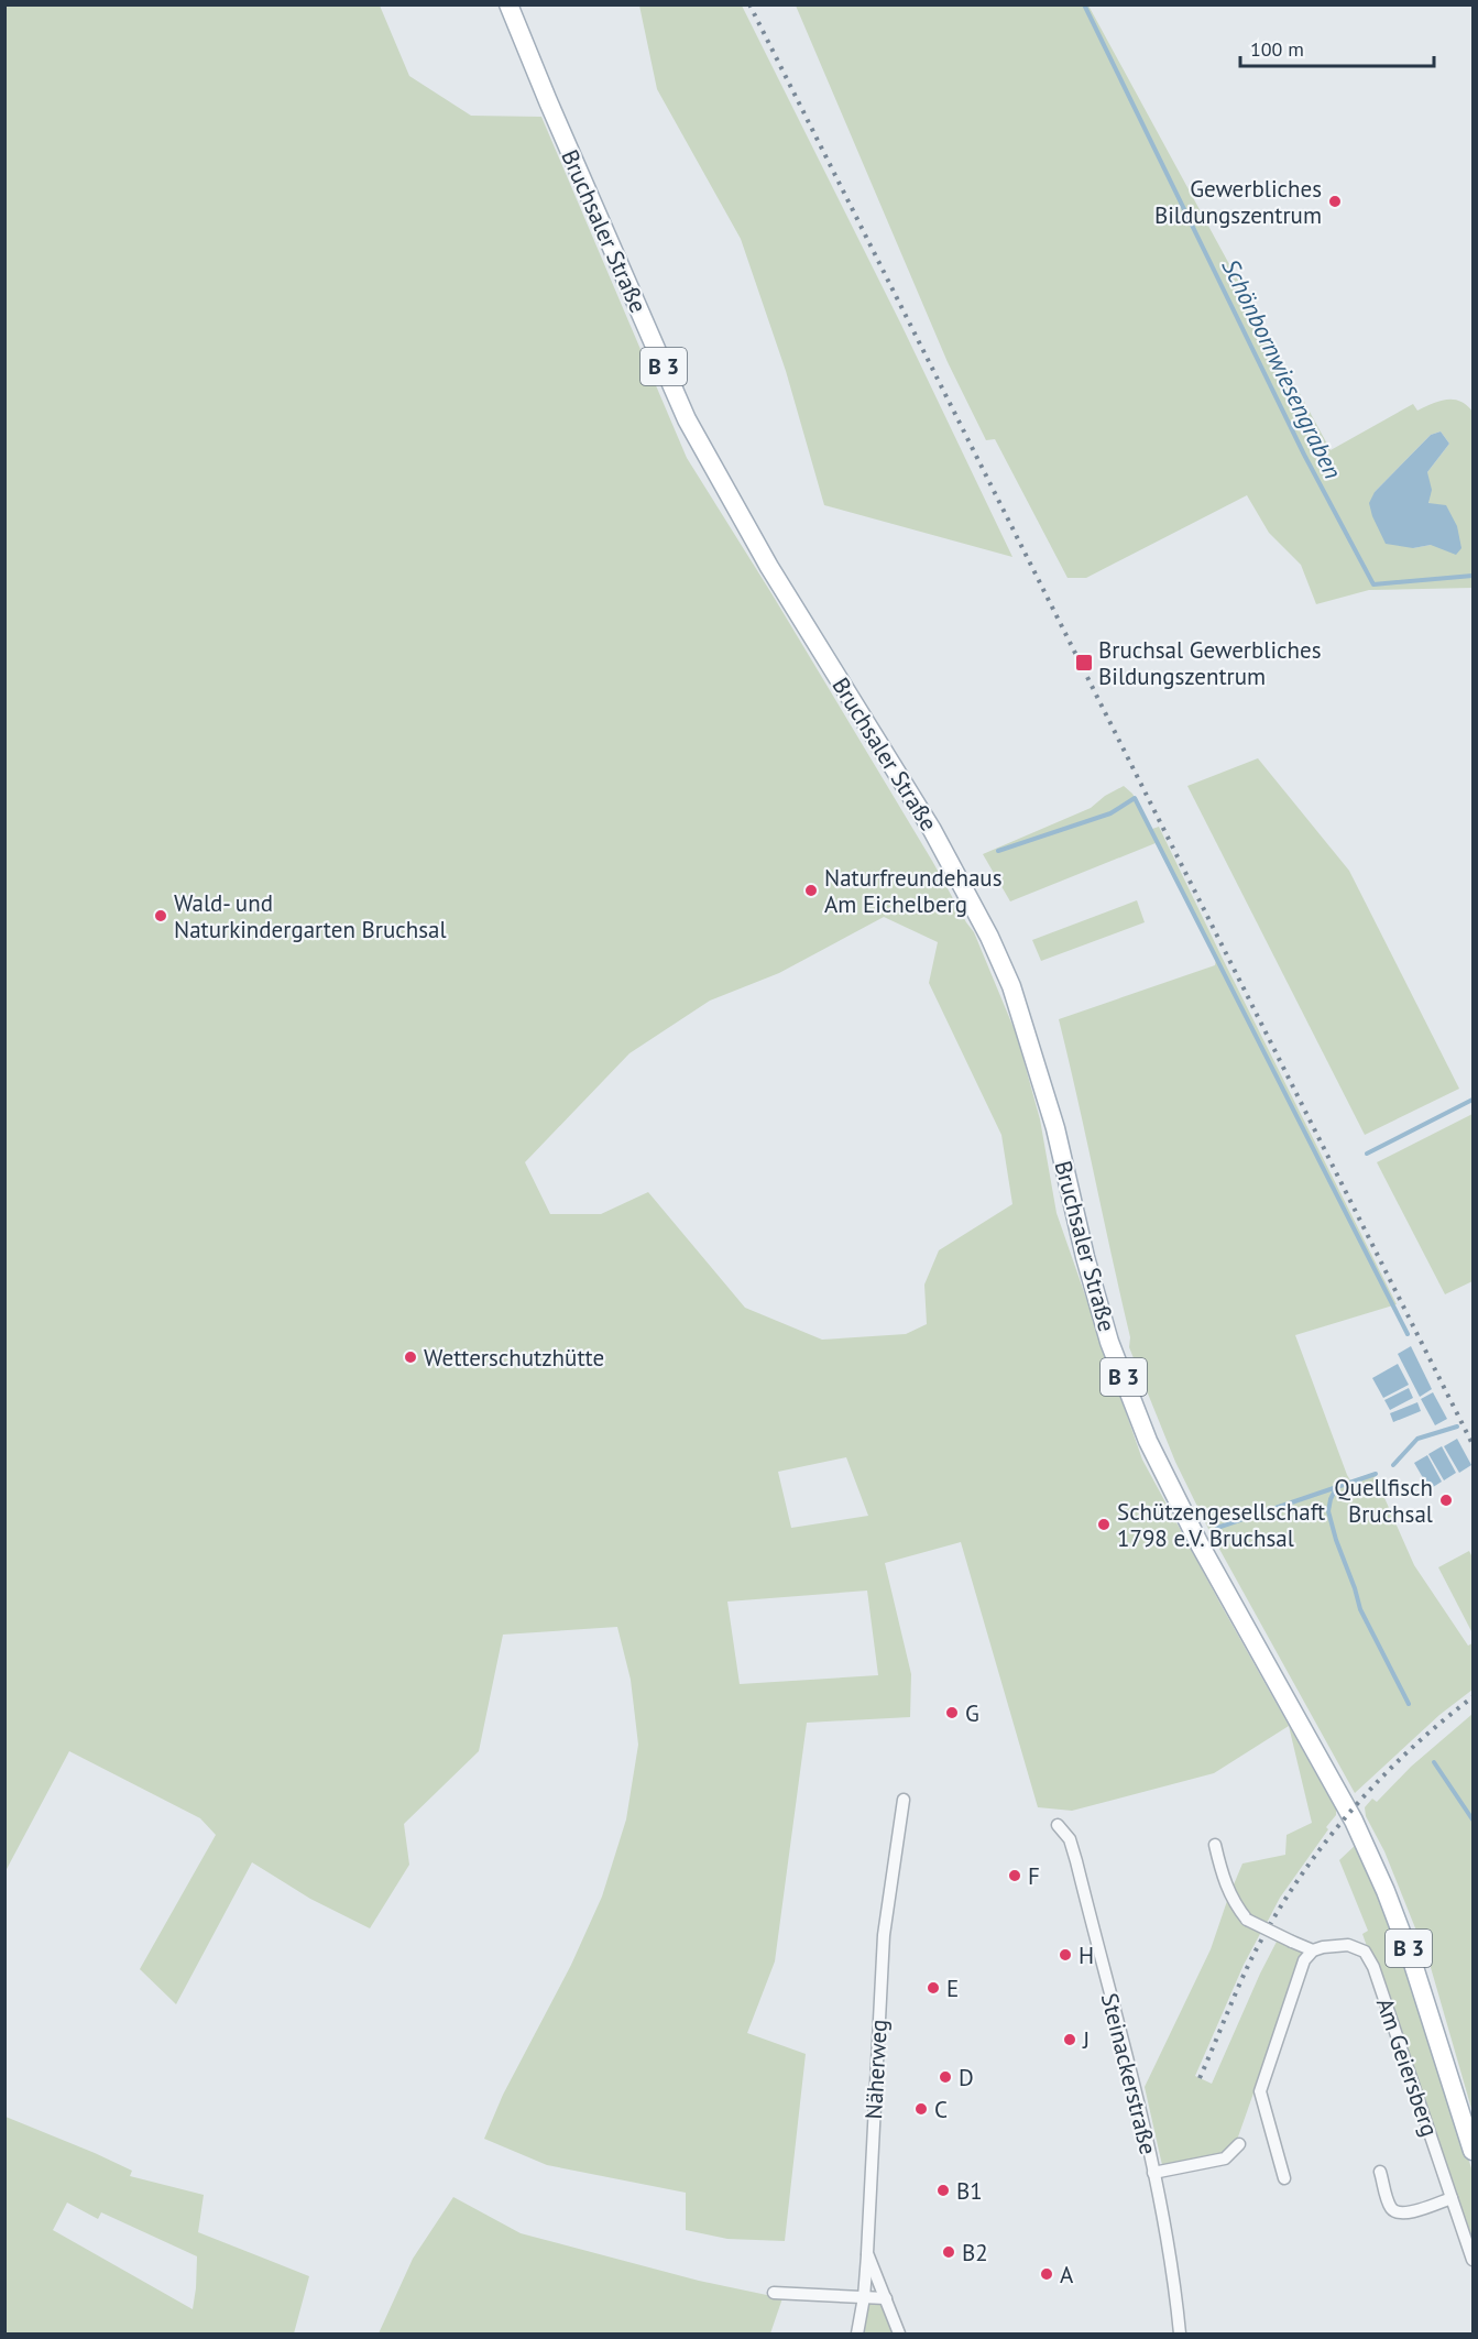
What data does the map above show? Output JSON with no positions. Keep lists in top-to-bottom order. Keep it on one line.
{"streets":{"main road":["Bruchsaler Straße","B 3"],"street":["Am Geiersberg","Näherweg","Steinackerstraße"]},"water":["Schönbornwiesengraben"],"places":{"other":["Gewerbliches Bildungszentrum","Naturfreundehaus Am Eichelberg","Wald- und Naturkindergarten Bruchsal","Wetterschutzhütte","Quellfisch Bruchsal","Schützengesellschaft 1798 e.V. Bruchsal","G","F","H","E","J","D","C","B1","B2","A"],"transit":["Bruchsal Gewerbliches Bildungszentrum"]},"scale_bar":"100 m"}
